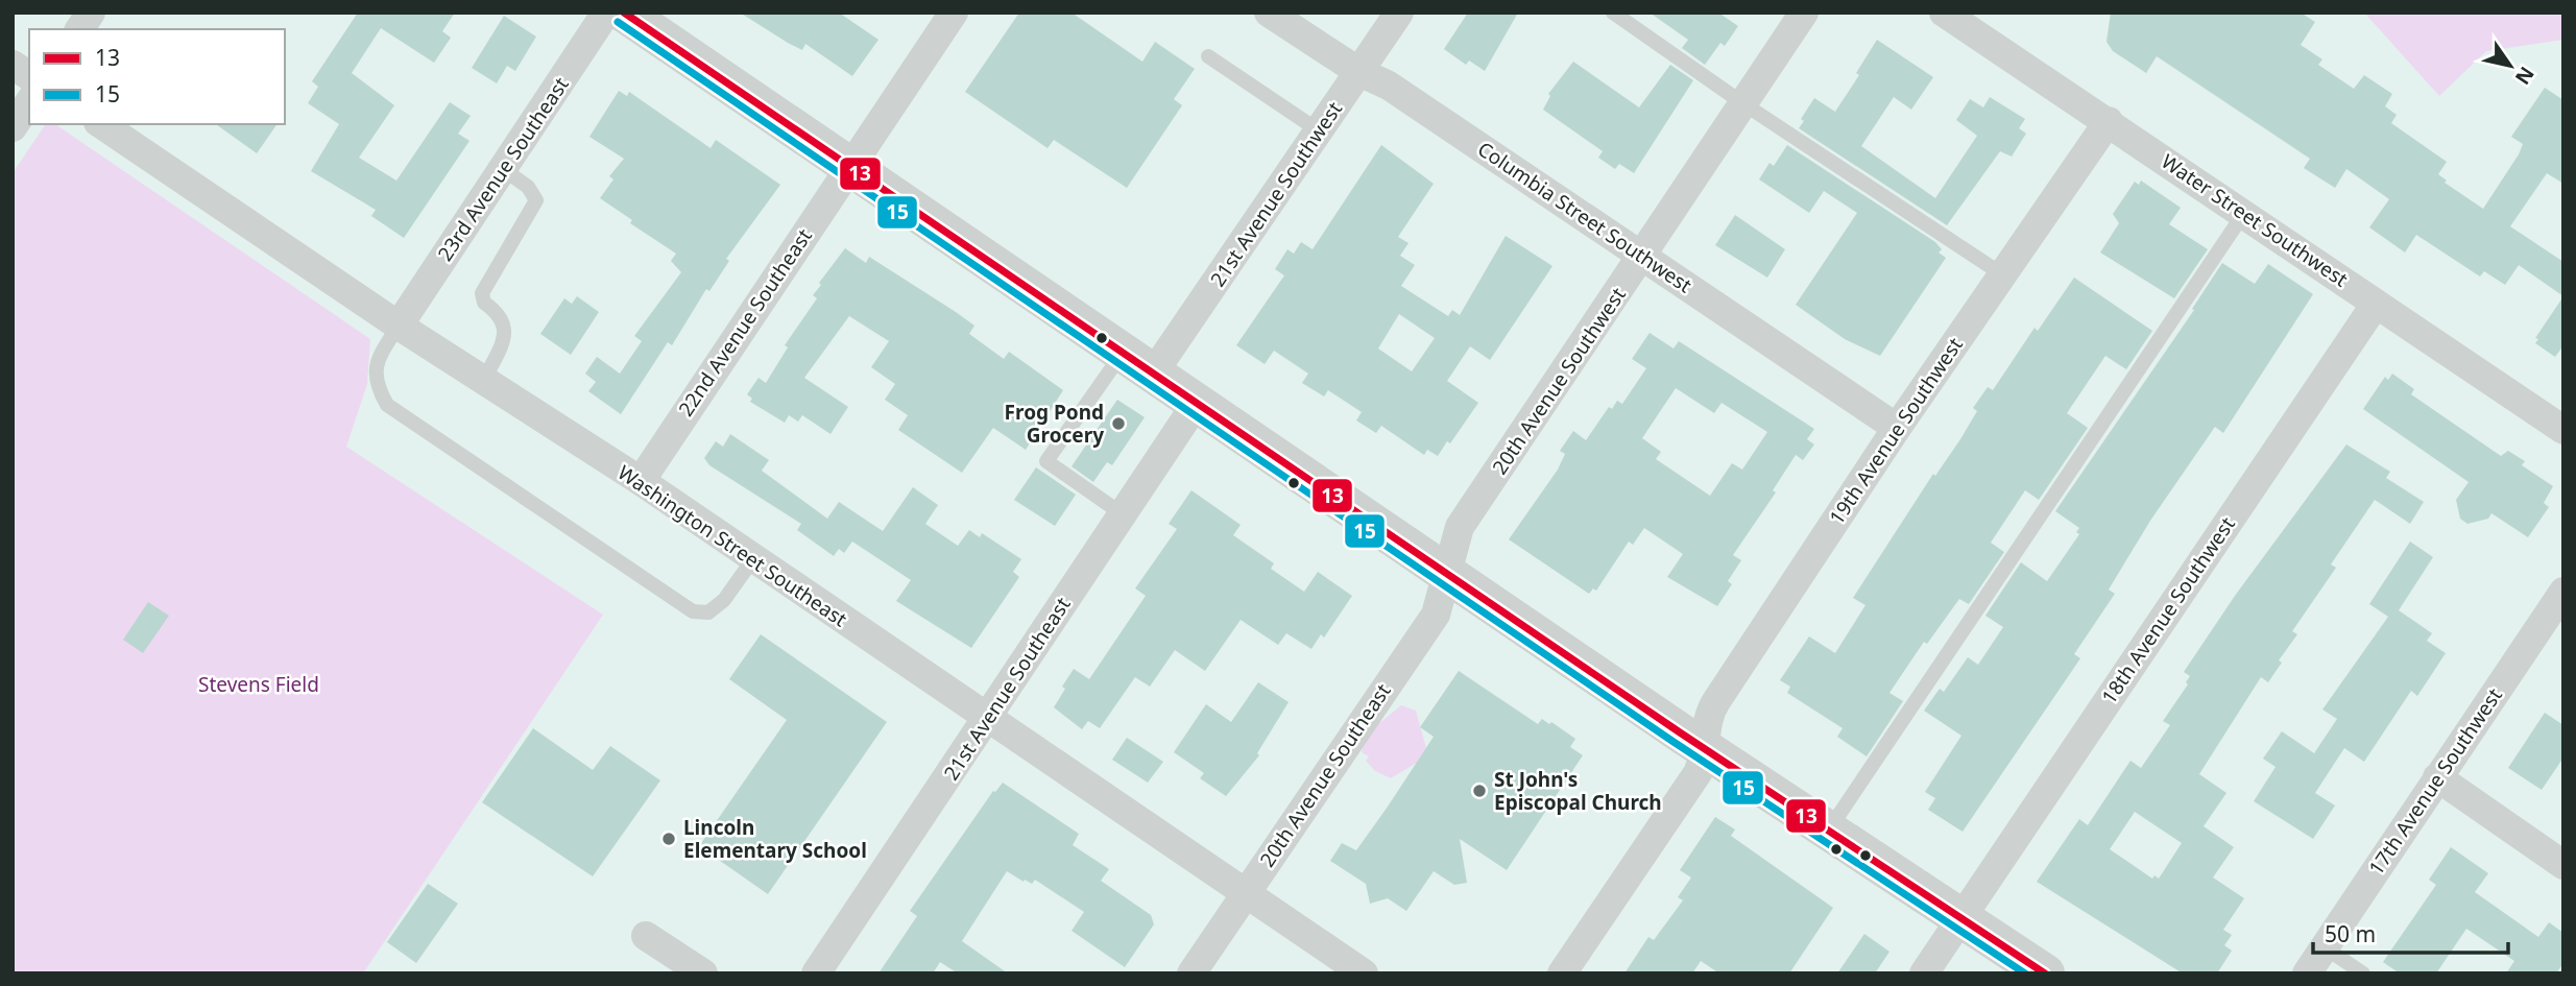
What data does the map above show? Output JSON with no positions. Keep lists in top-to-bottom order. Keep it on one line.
{"streets":{"street":["23rd Avenue Southeast","21st Avenue Southwest","Columbia Street Southwest","Water Street Southwest","22nd Avenue Southeast","20th Avenue Southwest","19th Avenue Southwest","Washington Street Southeast","18th Avenue Southwest","21st Avenue Southeast","20th Avenue Southeast","17th Avenue Southwest"]},"crossings":[["23rd Avenue Southeast","Washington Street Southeast"],["21st Avenue Southwest","Columbia Street Southwest"],["Columbia Street Southwest","20th Avenue Southwest"],["Columbia Street Southwest","19th Avenue Southwest"],["Water Street Southwest","19th Avenue Southwest"],["Water Street Southwest","18th Avenue Southwest"],["22nd Avenue Southeast","Washington Street Southeast"],["20th Avenue Southwest","20th Avenue Southeast"],["Washington Street Southeast","21st Avenue Southeast"],["Washington Street Southeast","20th Avenue Southeast"]],"parks":["Stevens Field"],"places":["Frog Pond Grocery","St John's Episcopal Church","Lincoln Elementary School"],"lines":["transit line 13","transit line 15"],"legend":["13","15"],"scale_bar":"50 m","north":"bottom right"}
